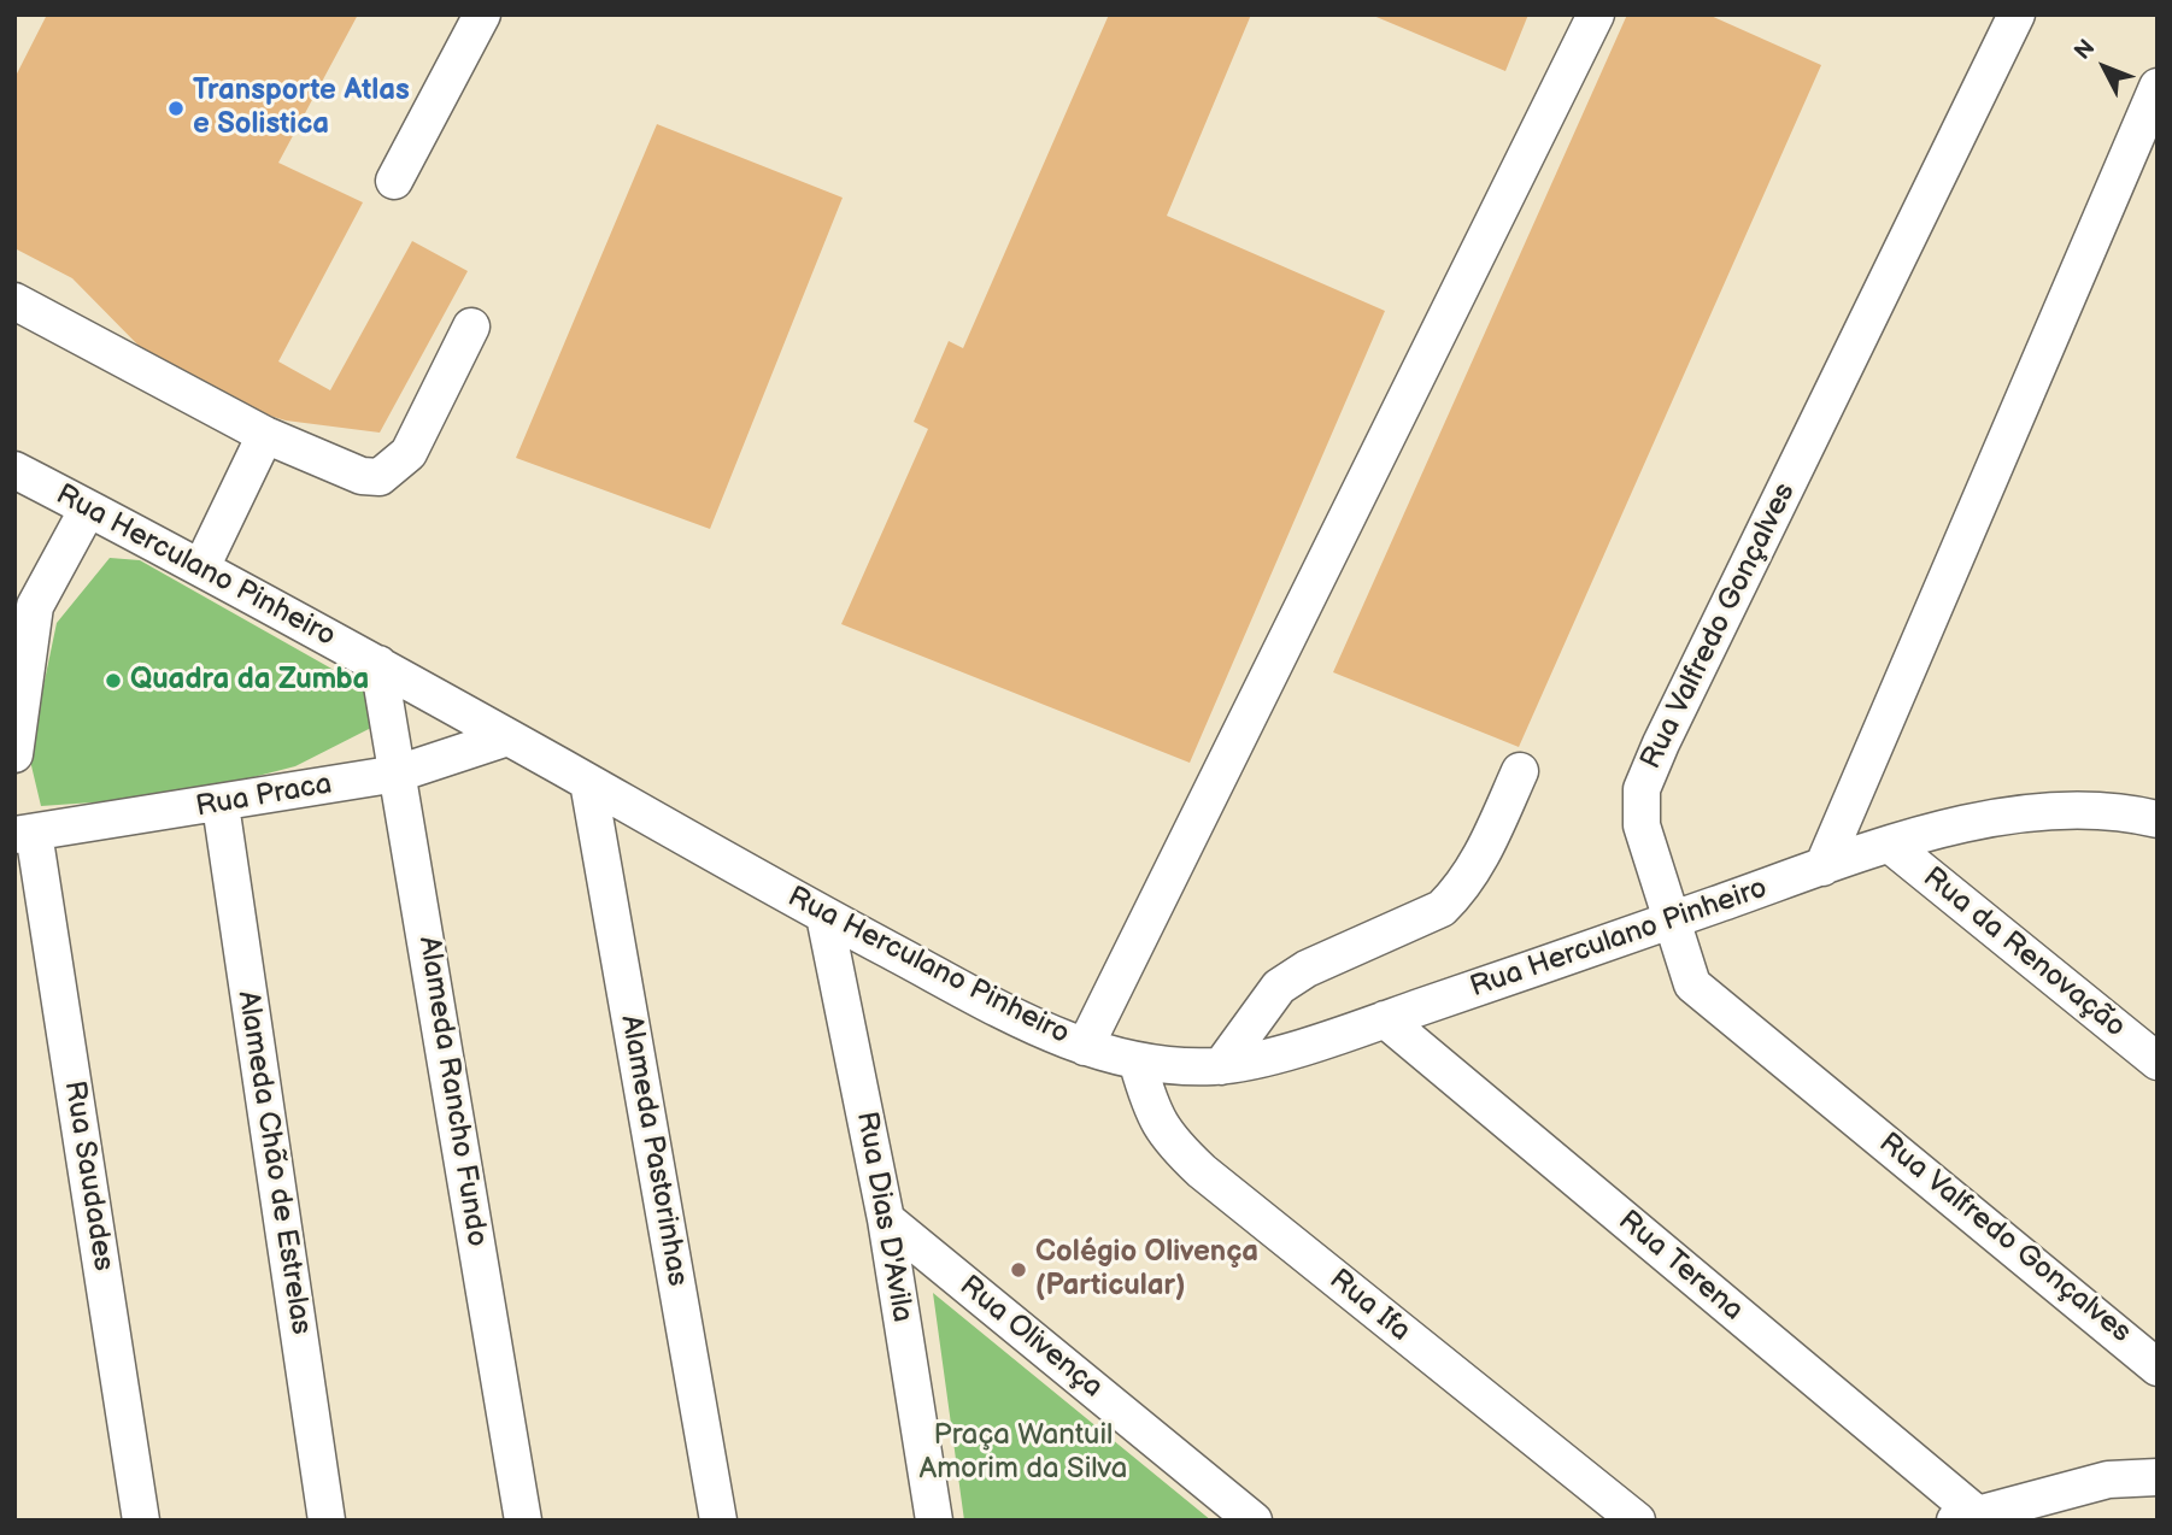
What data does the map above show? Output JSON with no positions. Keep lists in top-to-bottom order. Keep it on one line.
{"streets":{"street":["Rua Herculano Pinheiro","Rua Valfredo Gonçalves","Rua Praca","Rua da Renovação","Alameda Rancho Fundo","Alameda Pastorinhas","Alameda Chão de Estrelas","Rua Saudades","Rua Dias D'Avila","Rua Terena","Rua Ifa","Rua Olivença"]},"crossings":[["Rua Herculano Pinheiro","Rua Valfredo Gonçalves"],["Rua Herculano Pinheiro","Rua Praca"],["Rua Herculano Pinheiro","Rua da Renovação"],["Rua Herculano Pinheiro","Alameda Rancho Fundo"],["Rua Herculano Pinheiro","Alameda Pastorinhas"],["Rua Herculano Pinheiro","Rua Dias D'Avila"],["Rua Herculano Pinheiro","Rua Terena"],["Rua Herculano Pinheiro","Rua Ifa"],["Rua Praca","Alameda Rancho Fundo"],["Rua Praca","Alameda Chão de Estrelas"],["Rua Praca","Rua Saudades"],["Rua Dias D'Avila","Rua Olivença"]],"parks":["Praça Wantuil Amorim da Silva"],"places":["Transporte Atlas e Solistica","Quadra da Zumba","Colégio Olivença (Particular)"],"north":"top left"}
